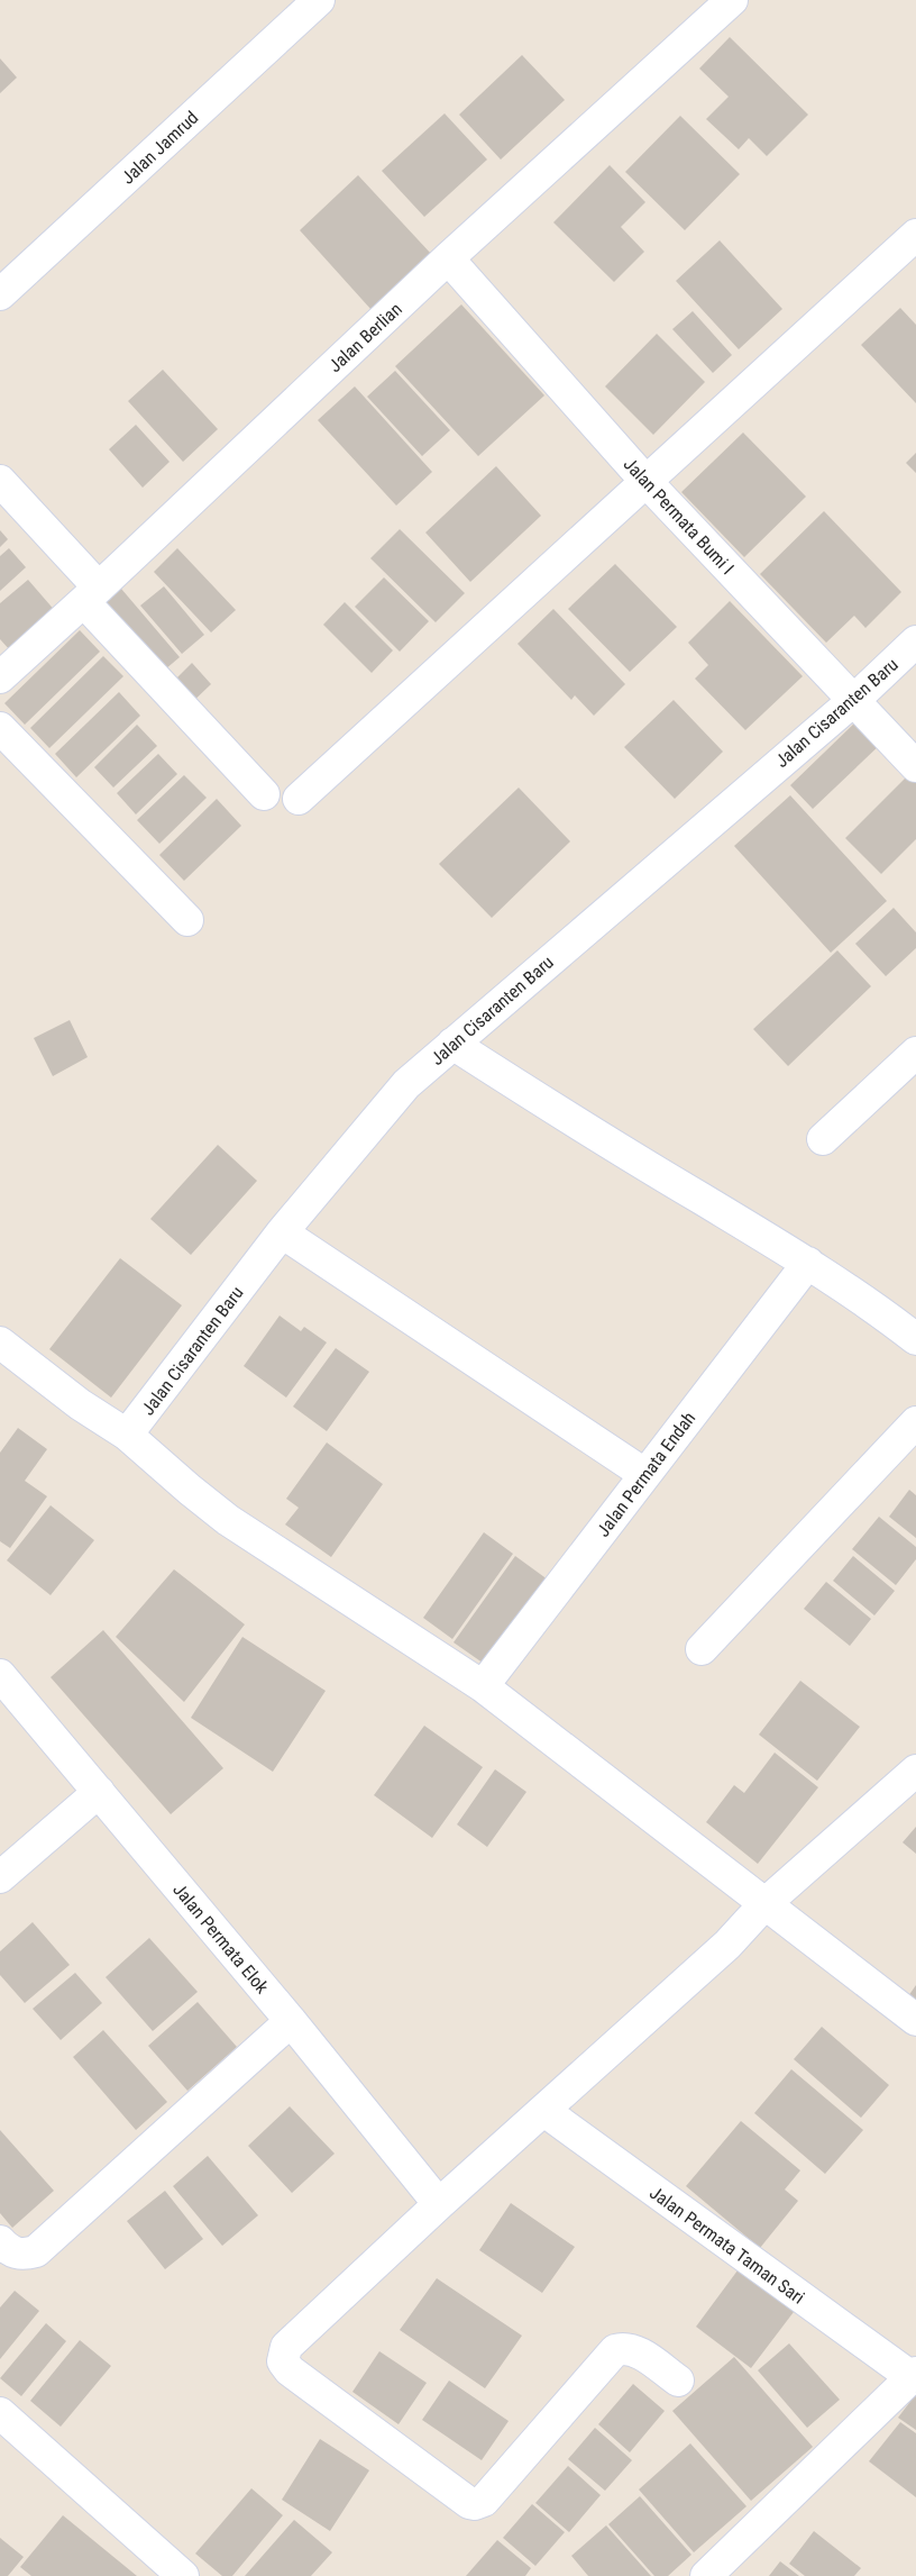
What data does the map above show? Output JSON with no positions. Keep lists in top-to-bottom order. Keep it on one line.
{"streets":{"street":["Jalan Jamrud","Jalan Berlian","Jalan Permata Bumi I","Jalan Cisaranten Baru","Jalan Permata Endah","Jalan Permata Elok","Jalan Permata Taman Sari"]},"crossings":[["Jalan Berlian","Jalan Permata Bumi I"],["Jalan Permata Bumi I","Jalan Cisaranten Baru"]]}
